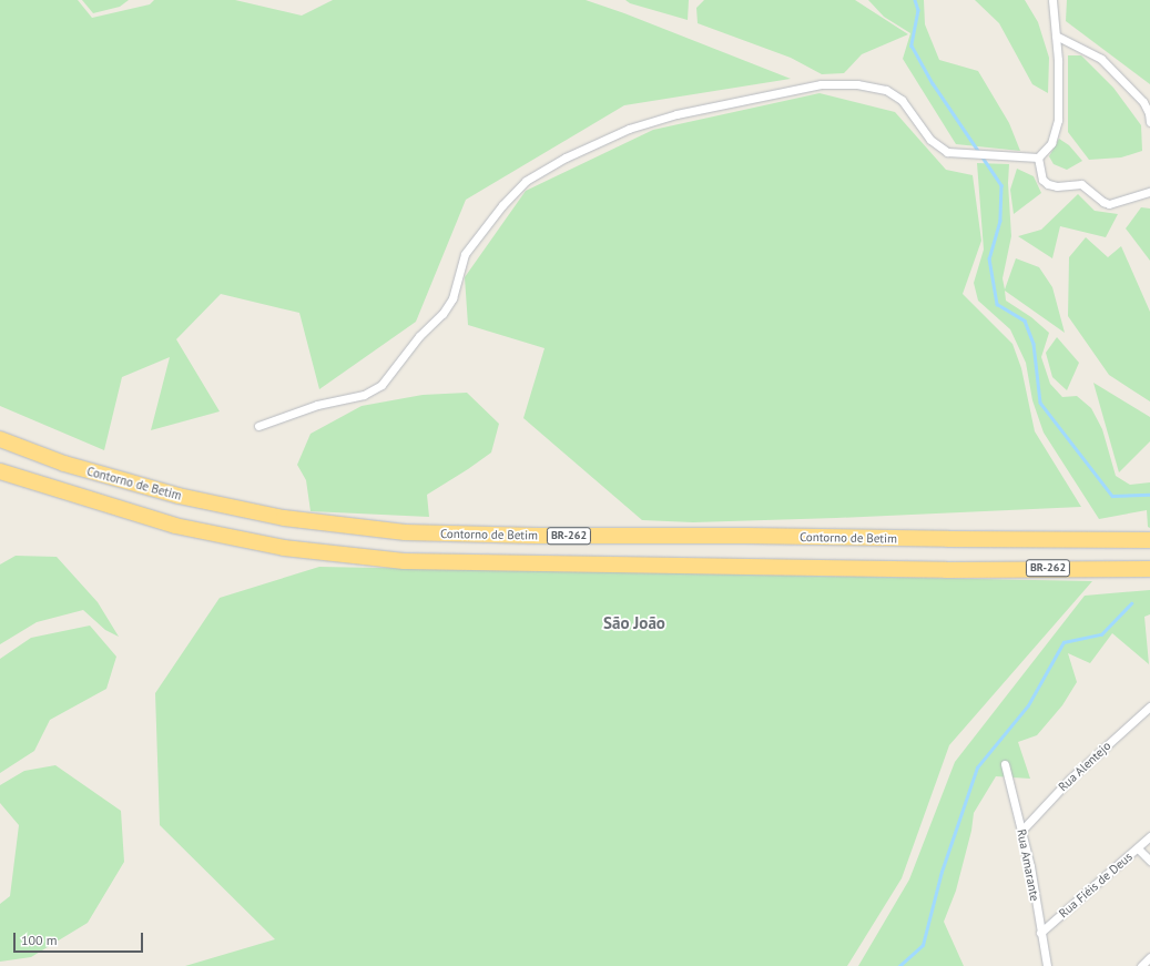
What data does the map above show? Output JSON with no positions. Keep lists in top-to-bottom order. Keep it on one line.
{"streets":{"highway":["Contorno de Betim","BR-262"],"street":["Rua Alentejo","Rua Amarante","Rua Fiéis de Deus"]},"crossings":[["Rua Alentejo","Rua Amarante"],["Rua Amarante","Rua Fiéis de Deus"]],"districts":["São João"],"scale_bar":"100 m"}
